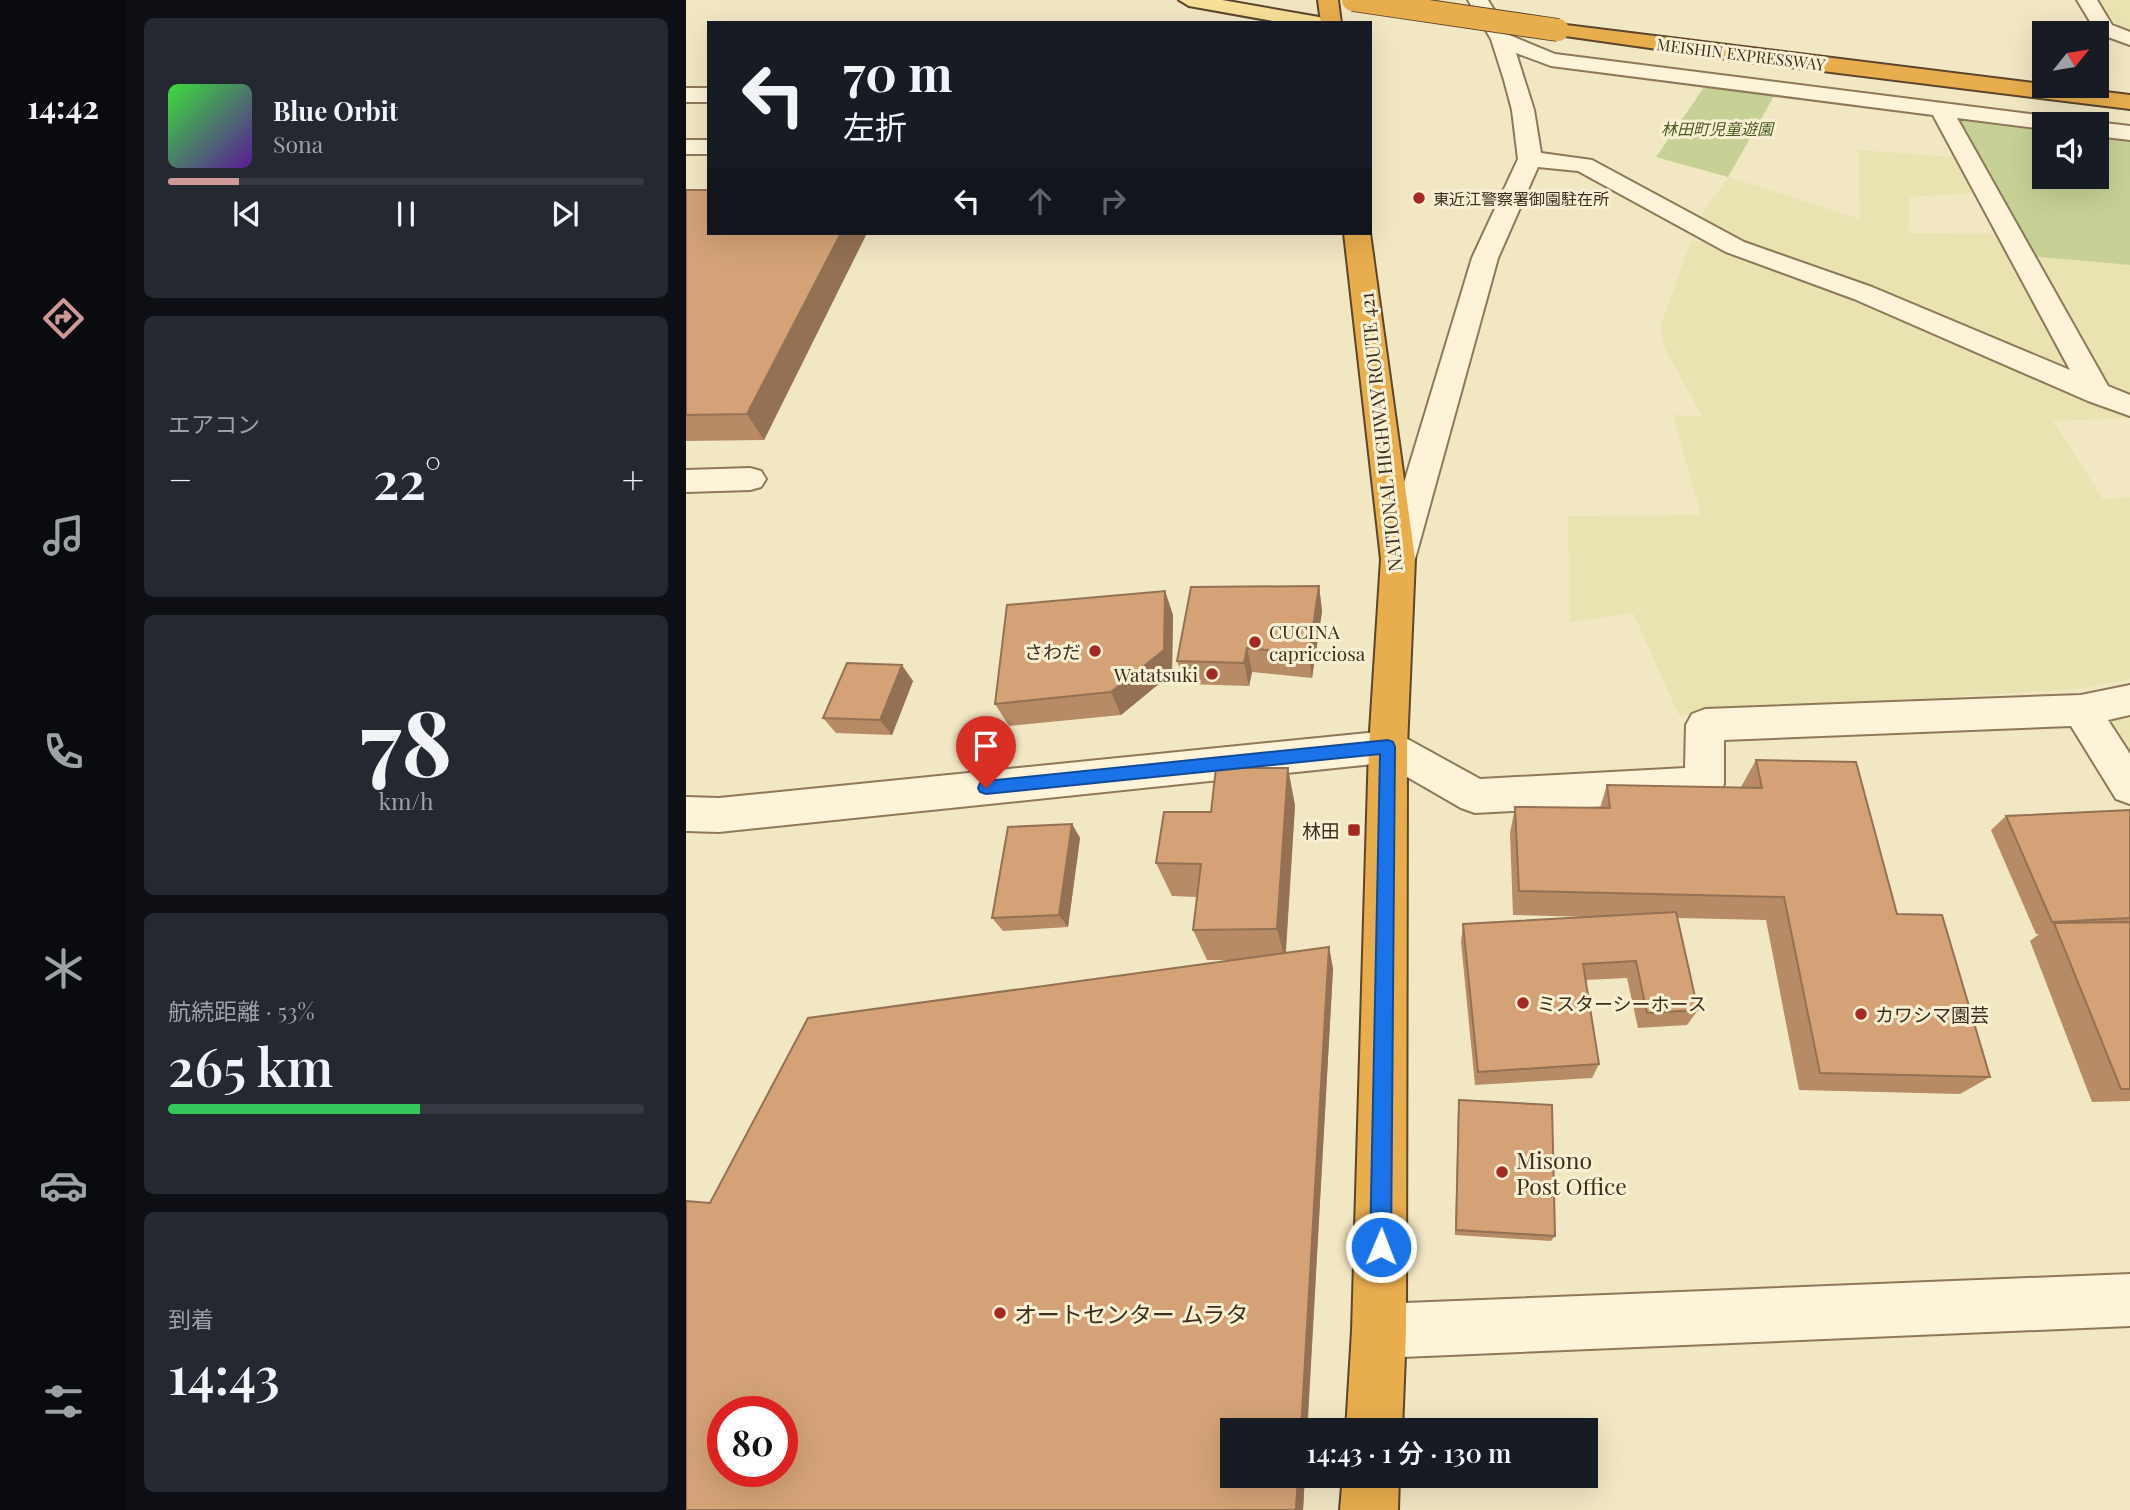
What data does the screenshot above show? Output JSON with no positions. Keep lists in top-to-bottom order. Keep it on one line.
{"streets":{"highway":["MEISHIN EXPRESSWAY","NATIONAL HIGHWAY ROUTE 421"]},"parks":["林田町児童遊園"],"places":{"other":["東近江警察署御園駐在所","CUCINA capricciosa","さわだ","Watatsuki","ミスターシーホース","カワシマ園芸","Misono Post Office","オートセンター ムラタ"],"transit":["林田"]},"north":"top right","page":{"tabs":"14:42","turn":["70 m","左折"],"song":["Blue Orbit","Sona"],"tile":["エアコン",["78","km/h"],["航続距離 · 53%","265 km"],["到着","14:43"]],"heat":["−","22°","+"],"limit":"80","trip":"14:43 · 1 分 · 130 m"}}
